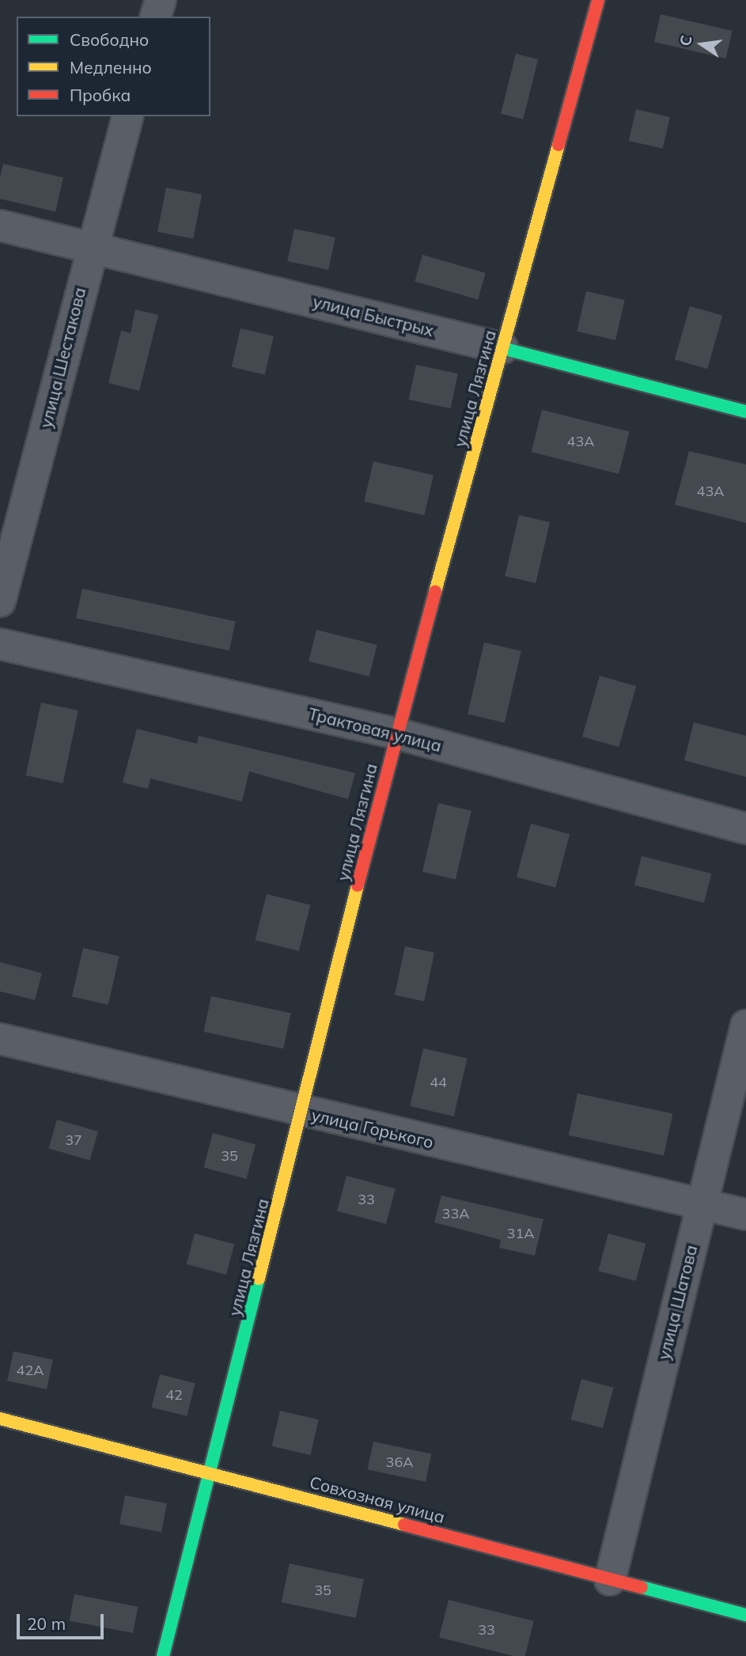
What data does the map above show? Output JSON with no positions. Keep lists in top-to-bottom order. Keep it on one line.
{"streets":{"main road":["улица Быстрых","улица Лязгина","Совхозная улица"],"street":["улица Шестакова","Трактовая улица","улица Горького","улица Шатова"]},"crossings":[["улица Быстрых","улица Шестакова"],["улица Быстрых","улица Лязгина"],["улица Лязгина","Трактовая улица"],["улица Лязгина","улица Горького"],["улица Лязгина","Совхозная улица"],["улица Горького","улица Шатова"],["улица Шатова","Совхозная улица"]],"house_numbers":["43А","43А","44","37","35","33","33А","31А","42А","42","36А","35","33"],"legend":["Свободно","Медленно","Пробка"],"scale_bar":"20 m","north":"left"}
